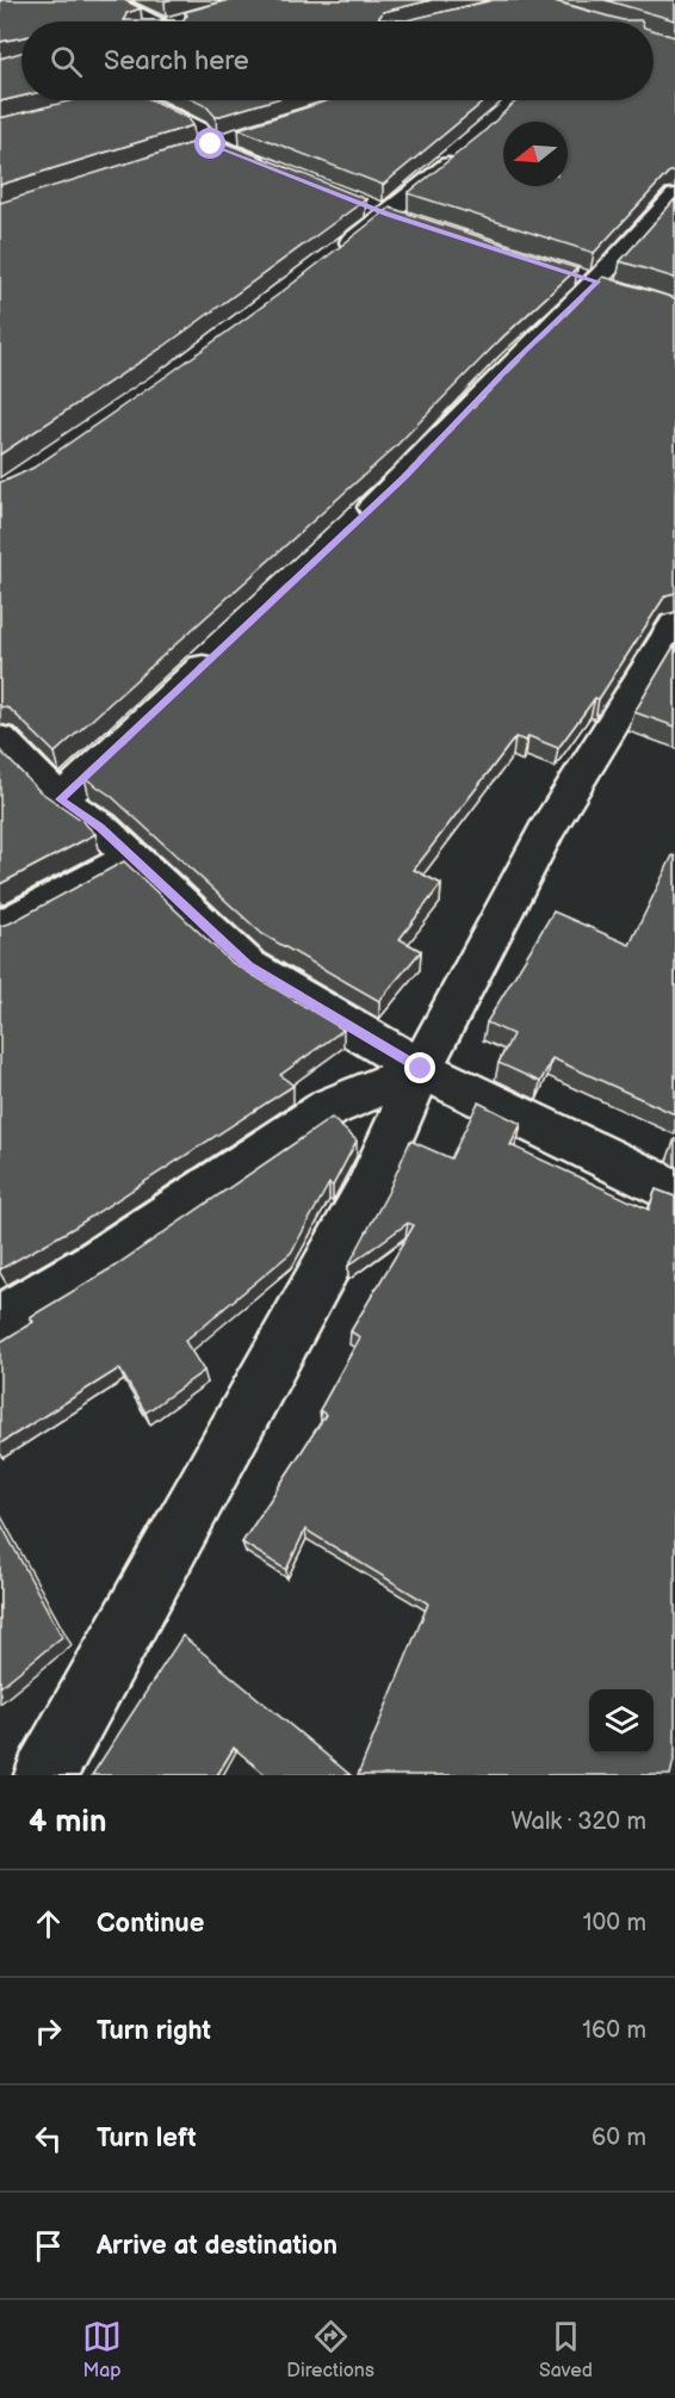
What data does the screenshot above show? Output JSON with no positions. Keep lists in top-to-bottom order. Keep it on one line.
{"north":"left","page":{"search":"Search here","heading":["4 min","Walk · 320 m"],"list":[["Continue","100 m"],["Turn right","160 m"],["Turn left","60 m"],"Arrive at destination"],"nav":["Map","Directions","Saved"]}}
